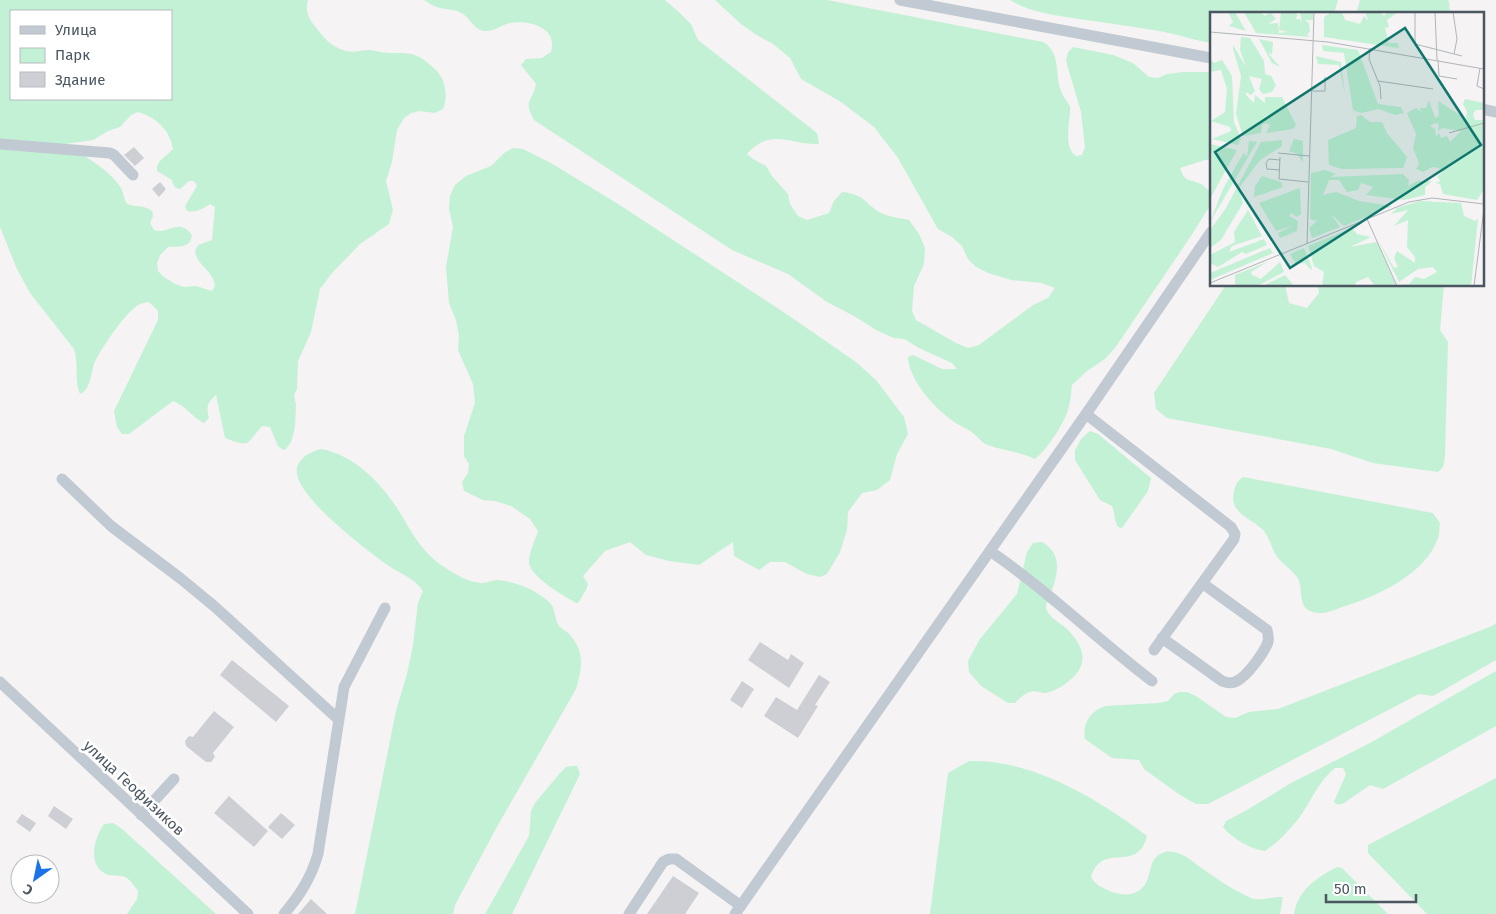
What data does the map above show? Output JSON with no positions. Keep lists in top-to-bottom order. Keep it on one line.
{"streets":{"street":["улица Геофизиков"]},"legend":["Улица","Парк","Здание"],"scale_bar":"50 m","north":"bottom left"}
